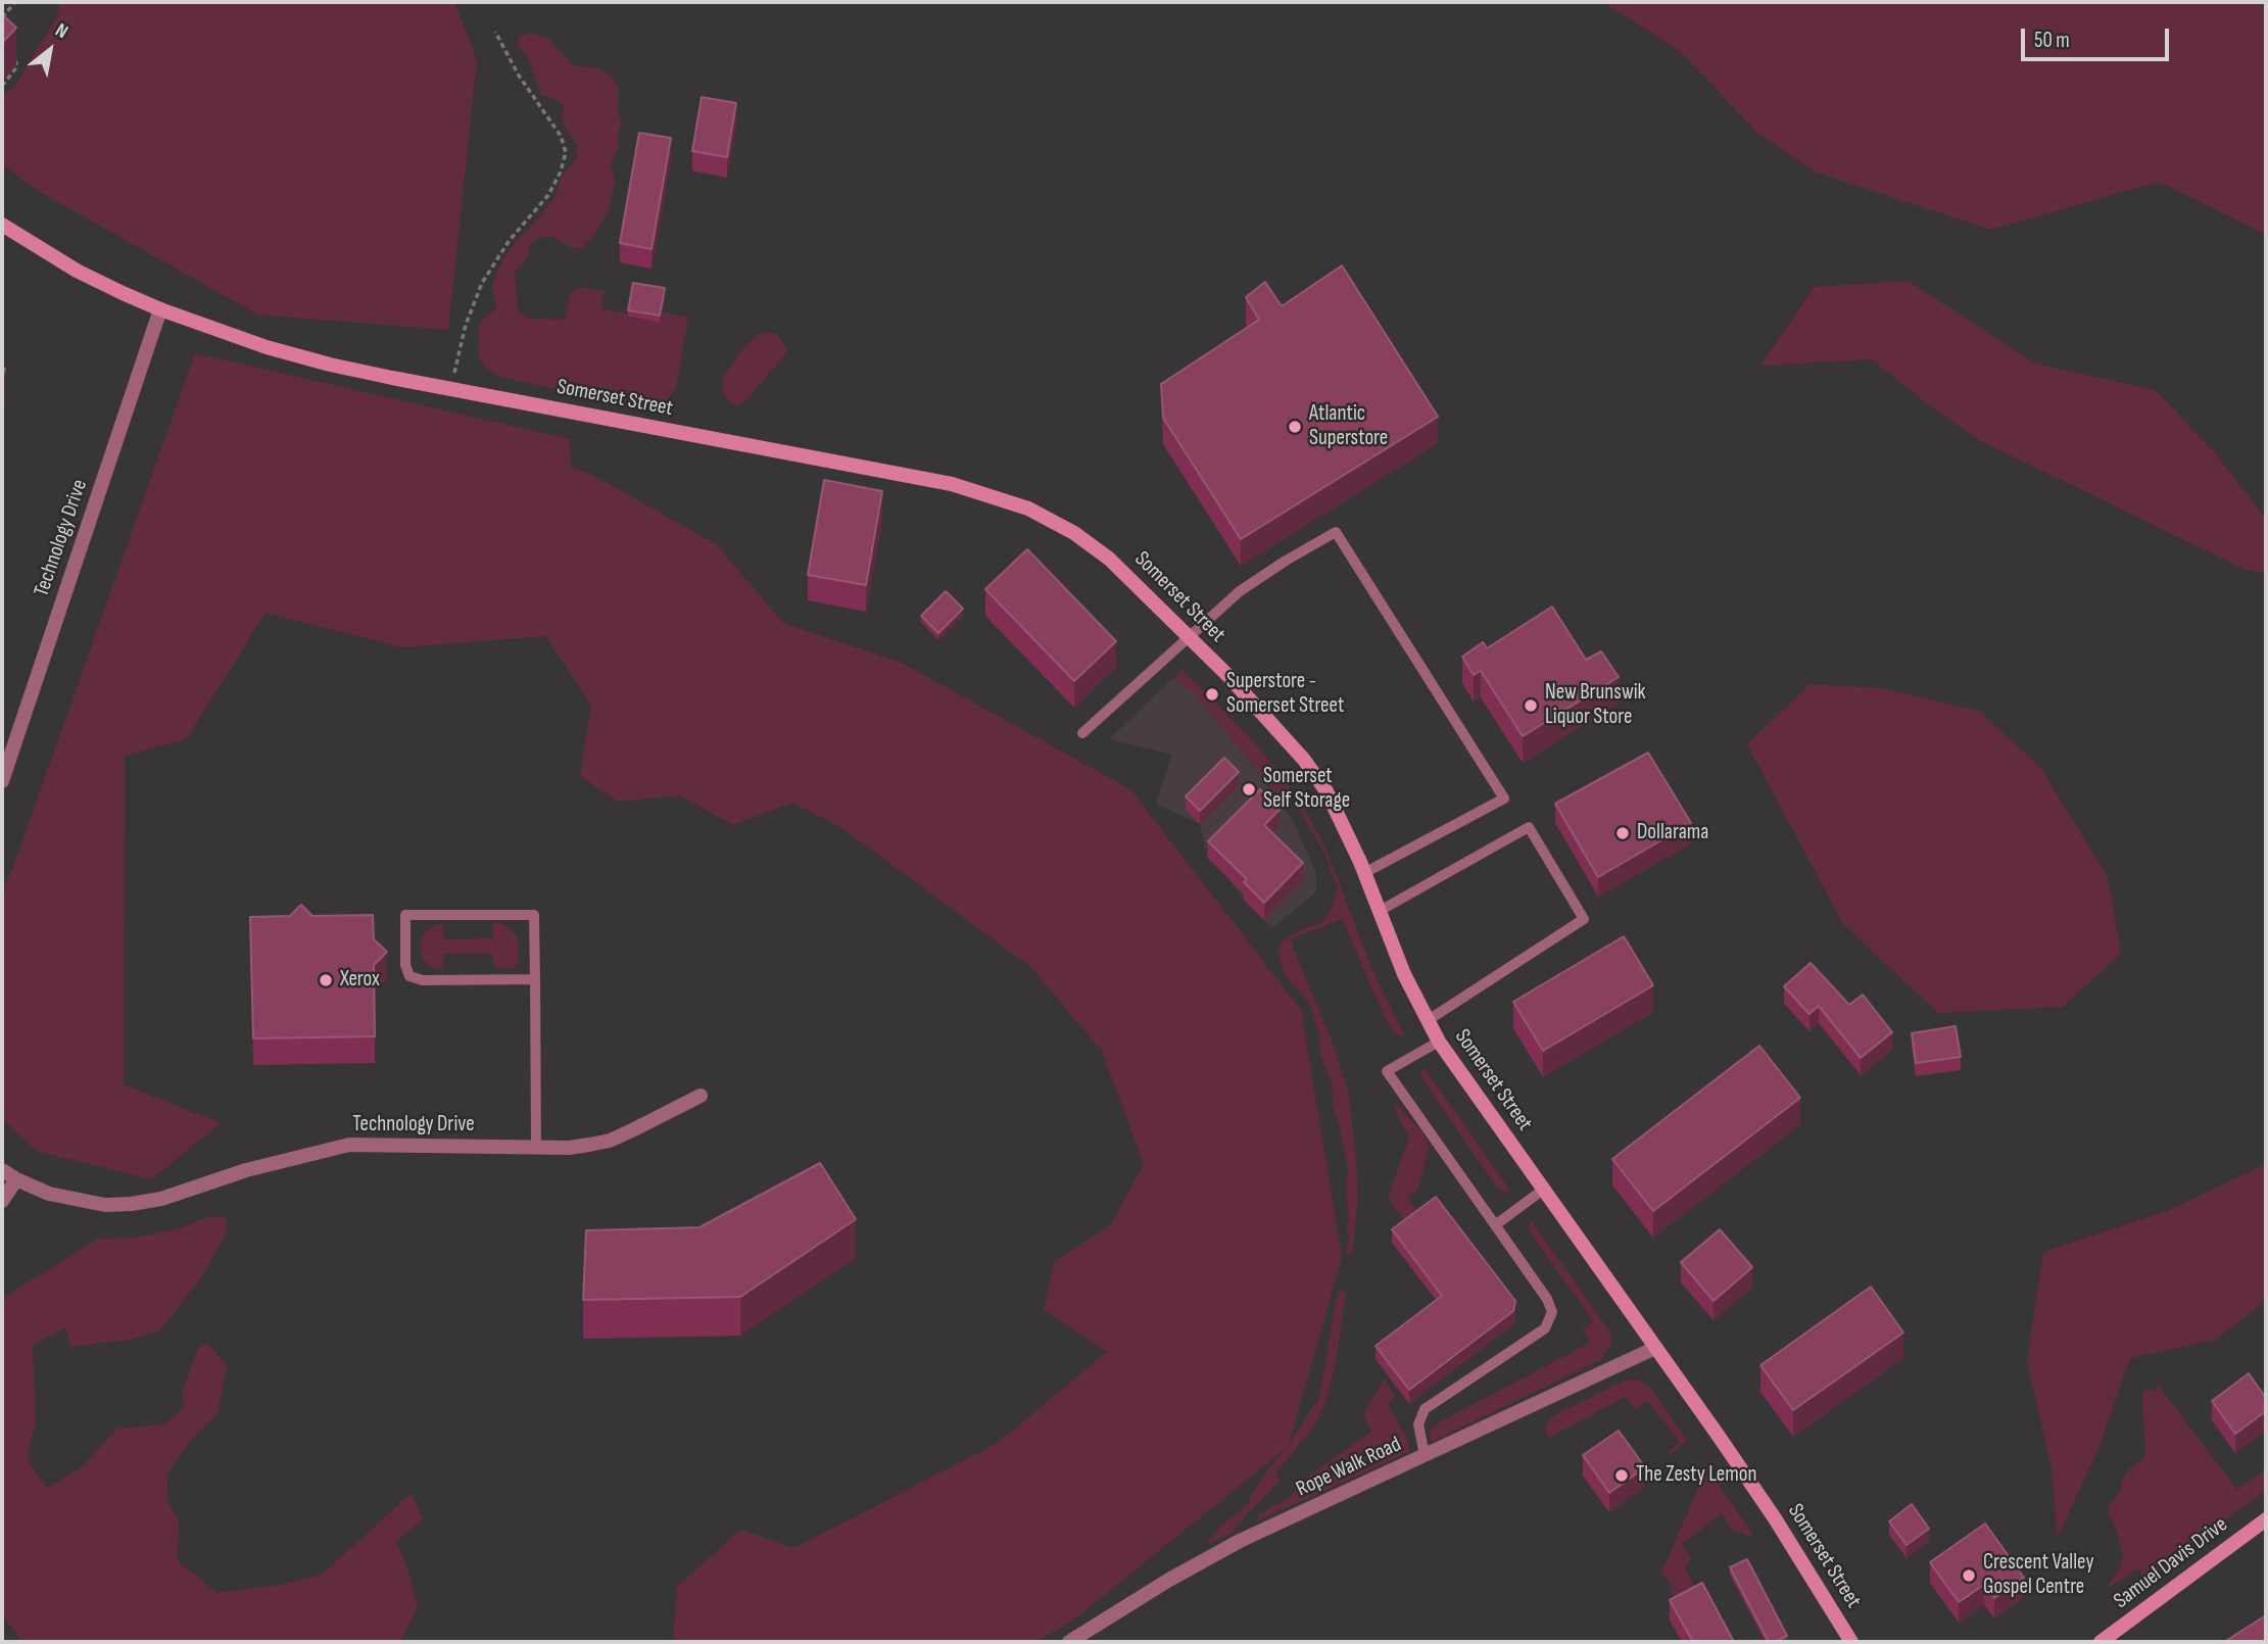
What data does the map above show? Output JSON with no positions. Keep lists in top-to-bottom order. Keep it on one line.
{"streets":{"main road":["Somerset Street","Samuel Davis Drive"],"street":["Technology Drive","Rope Walk Road"]},"crossings":[["Somerset Street","Technology Drive"],["Somerset Street","Rope Walk Road"]],"places":["Atlantic Superstore","Superstore - Somerset Street","New Brunswik Liquor Store","Somerset Self Storage","Dollarama","Xerox","The Zesty Lemon","Crescent Valley Gospel Centre"],"scale_bar":"50 m","north":"top right"}
